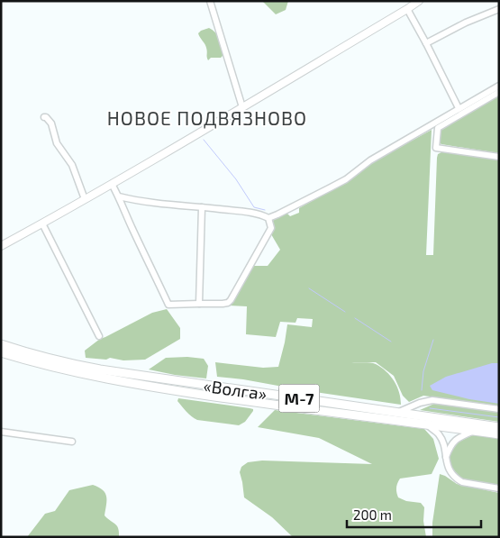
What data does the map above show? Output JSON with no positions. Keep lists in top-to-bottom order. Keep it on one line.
{"streets":{"highway":["«Волга»","М-7"]},"districts":["НОВОЕ ПОДВЯЗНОВО"],"scale_bar":"200 m"}
